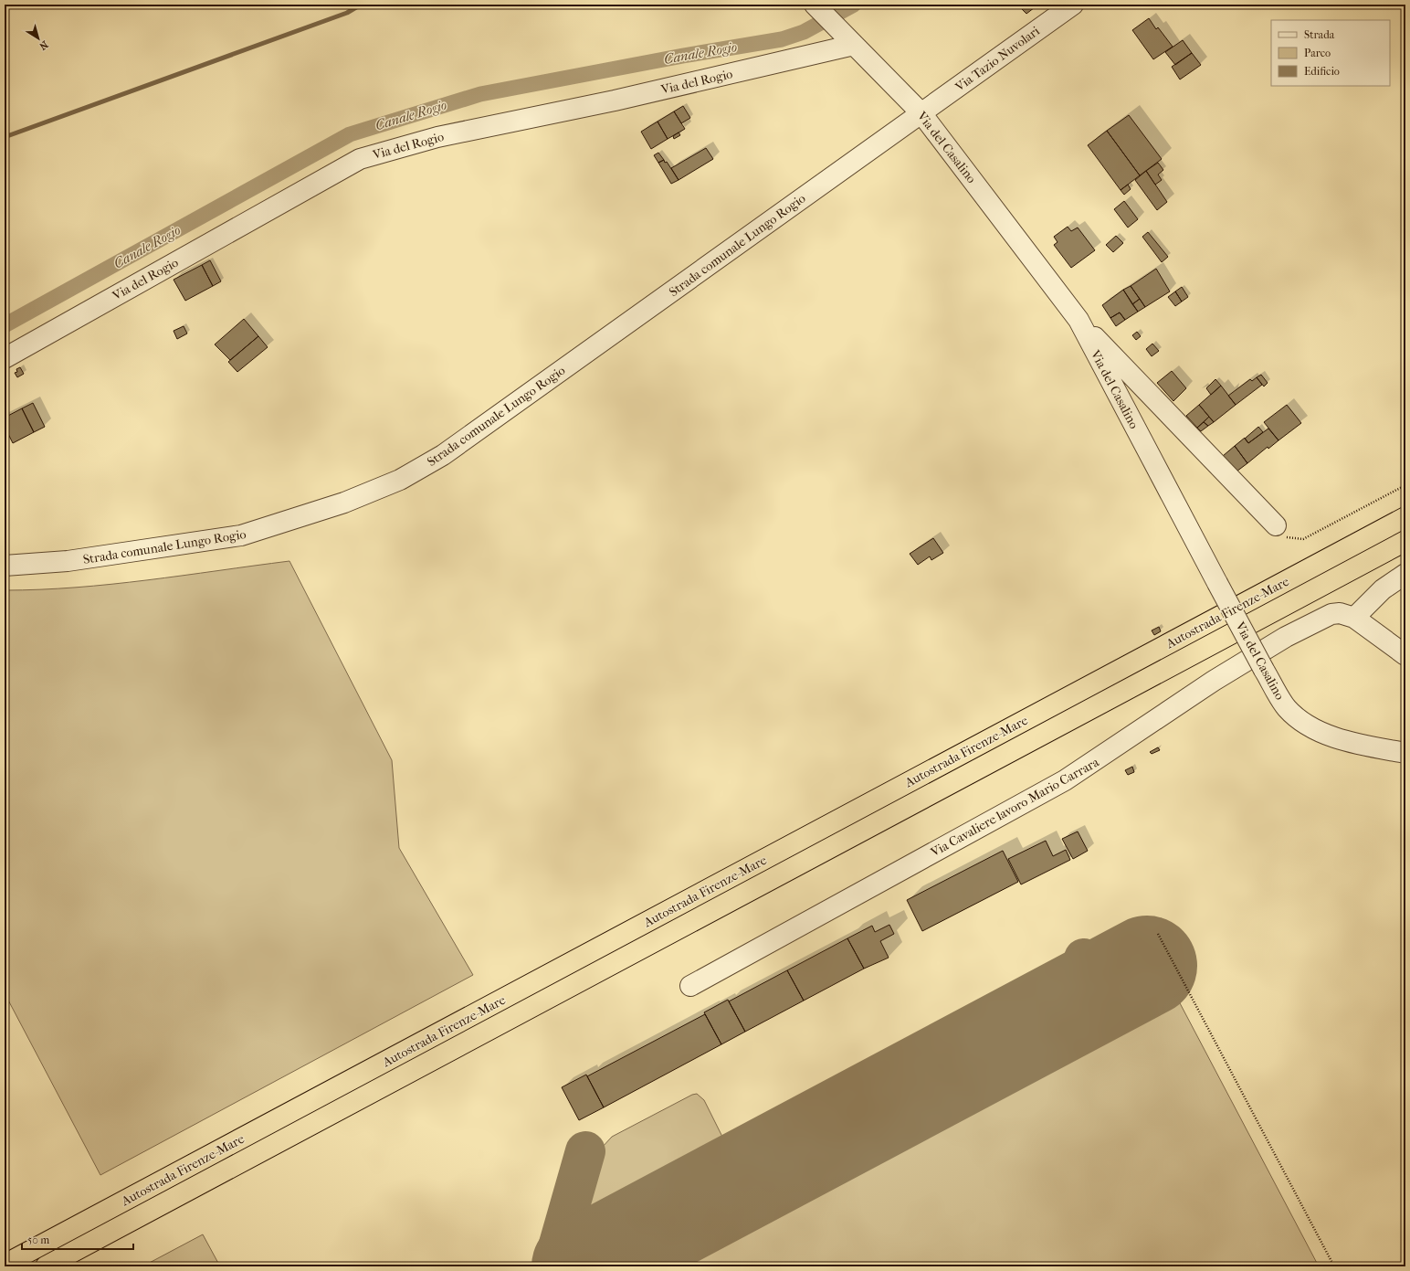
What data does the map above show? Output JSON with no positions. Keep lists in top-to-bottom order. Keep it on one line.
{"streets":{"highway":["Autostrada Firenze-Mare"],"street":["Via Tazio Nuvolari","Via del Rogio","Via del Casalino","Strada comunale Lungo Rogio","Via Cavaliere lavoro Mario Carrara"]},"crossings":[["Via Tazio Nuvolari","Via del Casalino"],["Via Tazio Nuvolari","Strada comunale Lungo Rogio"],["Via del Rogio","Via del Casalino"],["Via del Casalino","Strada comunale Lungo Rogio"]],"water":["Canale Rogio"],"legend":["Strada","Parco","Edificio"],"scale_bar":"50 m","north":"bottom right"}
